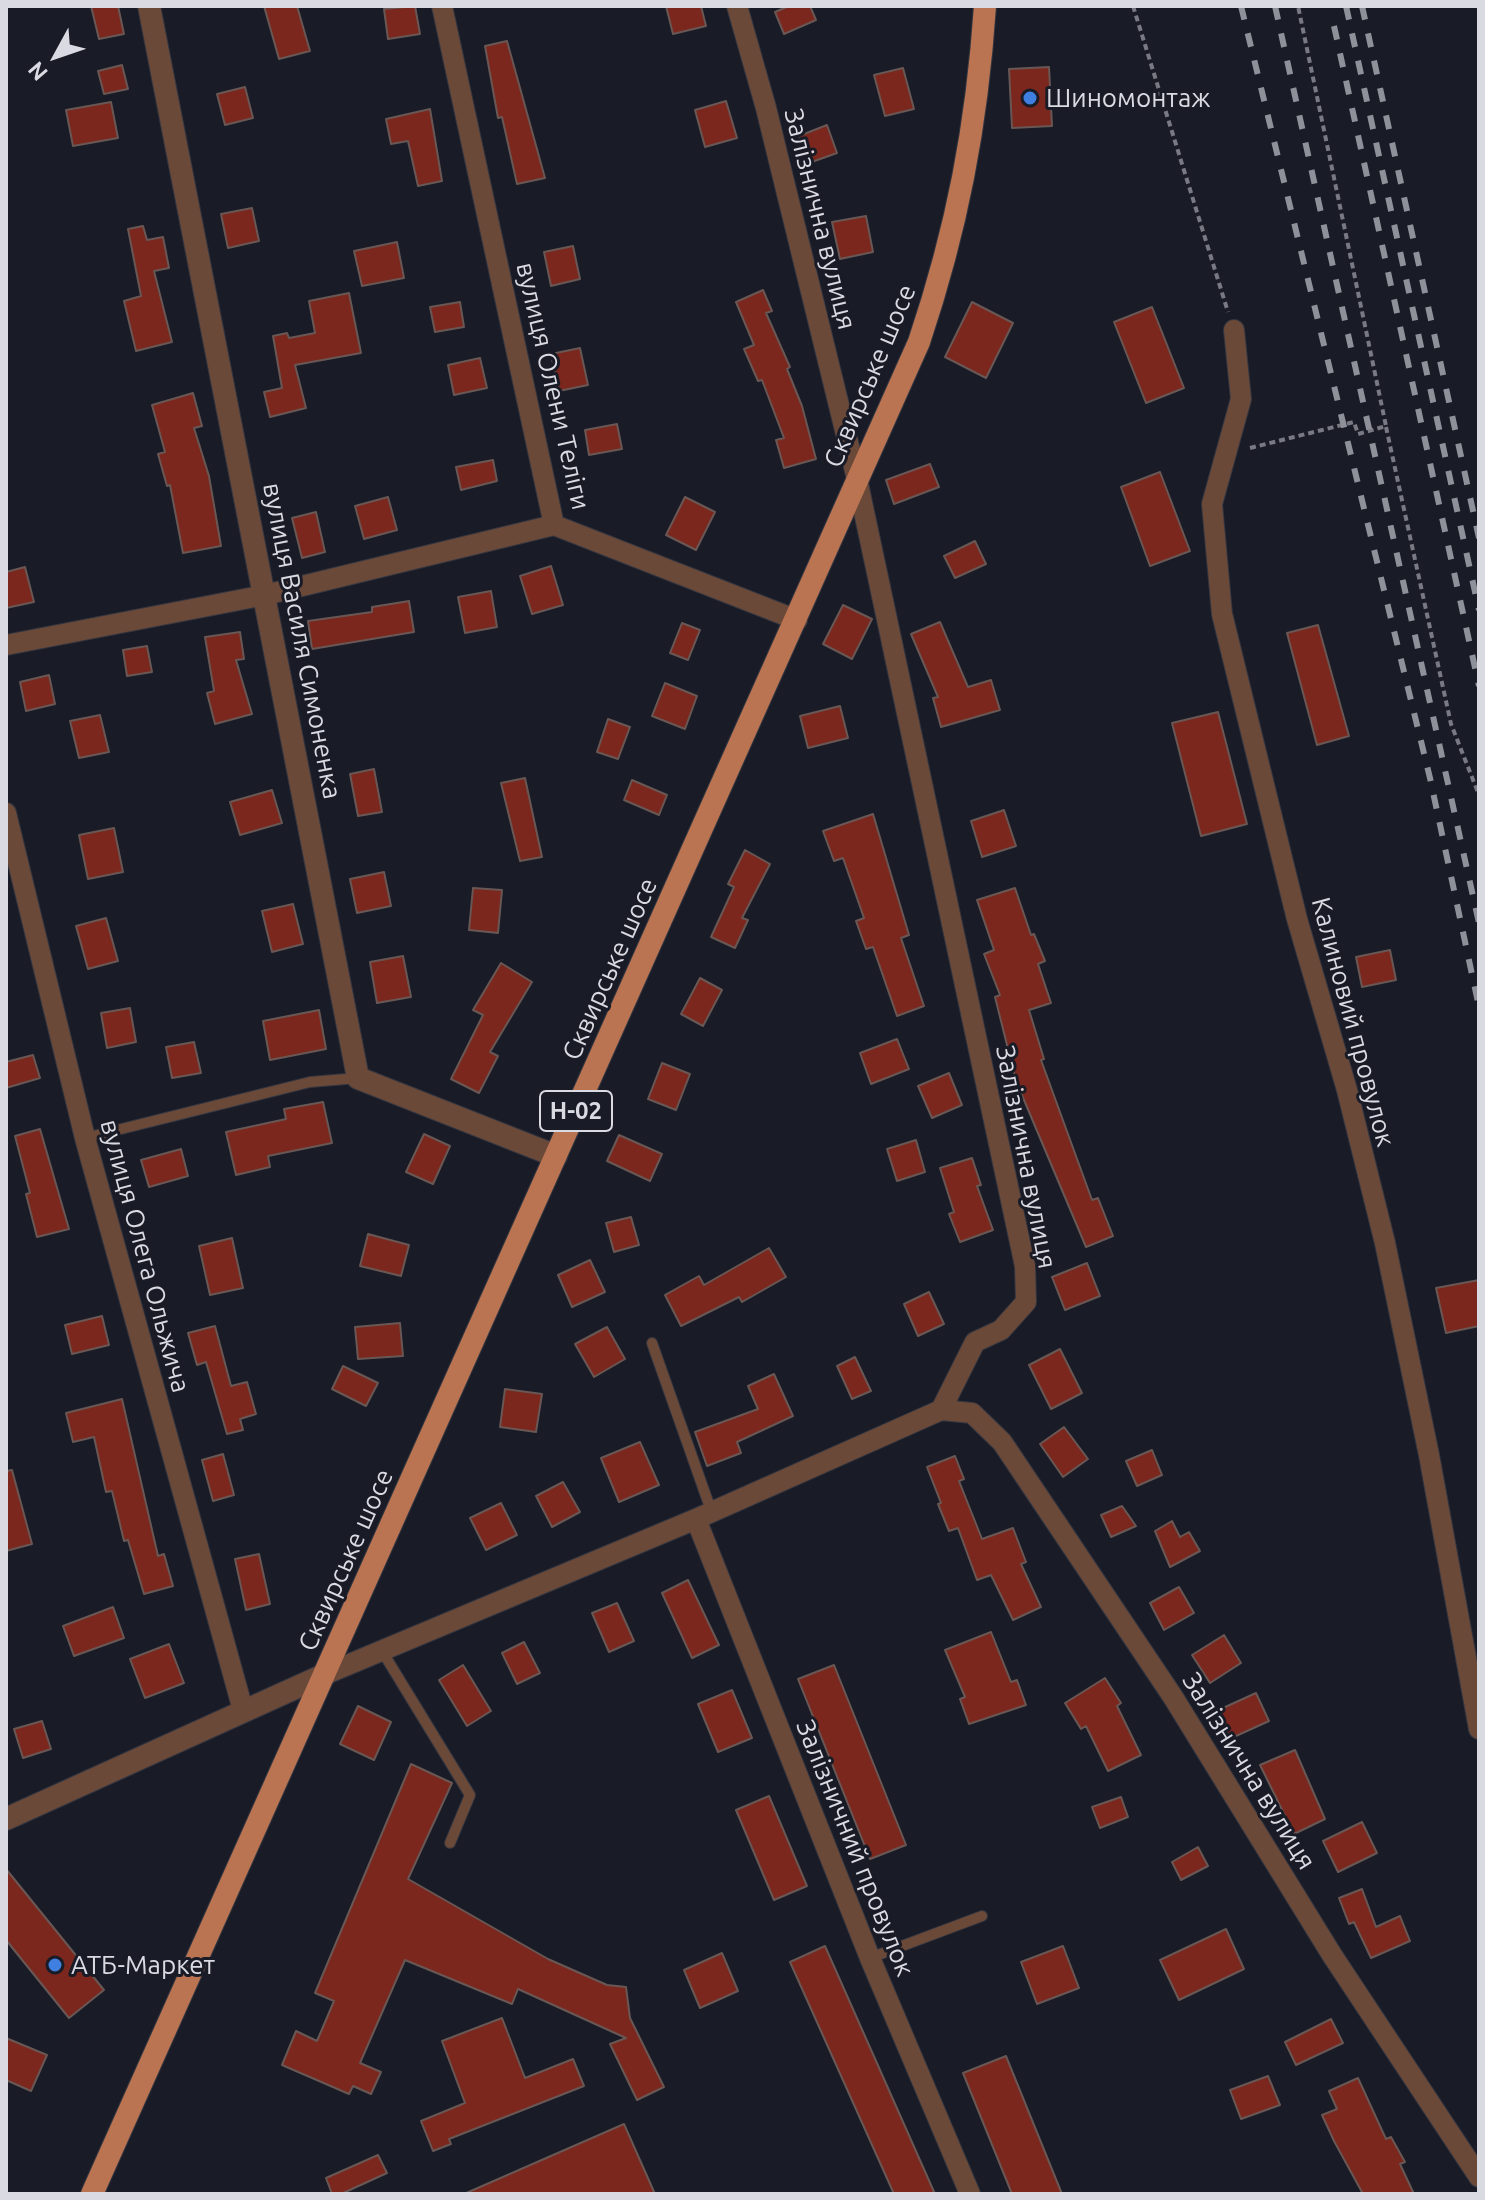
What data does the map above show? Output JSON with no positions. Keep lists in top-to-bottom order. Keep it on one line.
{"streets":{"main road":["Сквирське шосе","Н-02"],"street":["Залізнична вулиця","вулиця Олени Теліги","вулиця Василя Симоненка","Калиновий провулок","вулиця Олега Ольжича","Залізничний провулок"]},"crossings":[["Залізнична вулиця","Сквирське шосе"],["Сквирське шосе","вулиця Олени Теліги"]],"places":["Шиномонтаж","АТБ-Маркет"],"north":"bottom left"}
